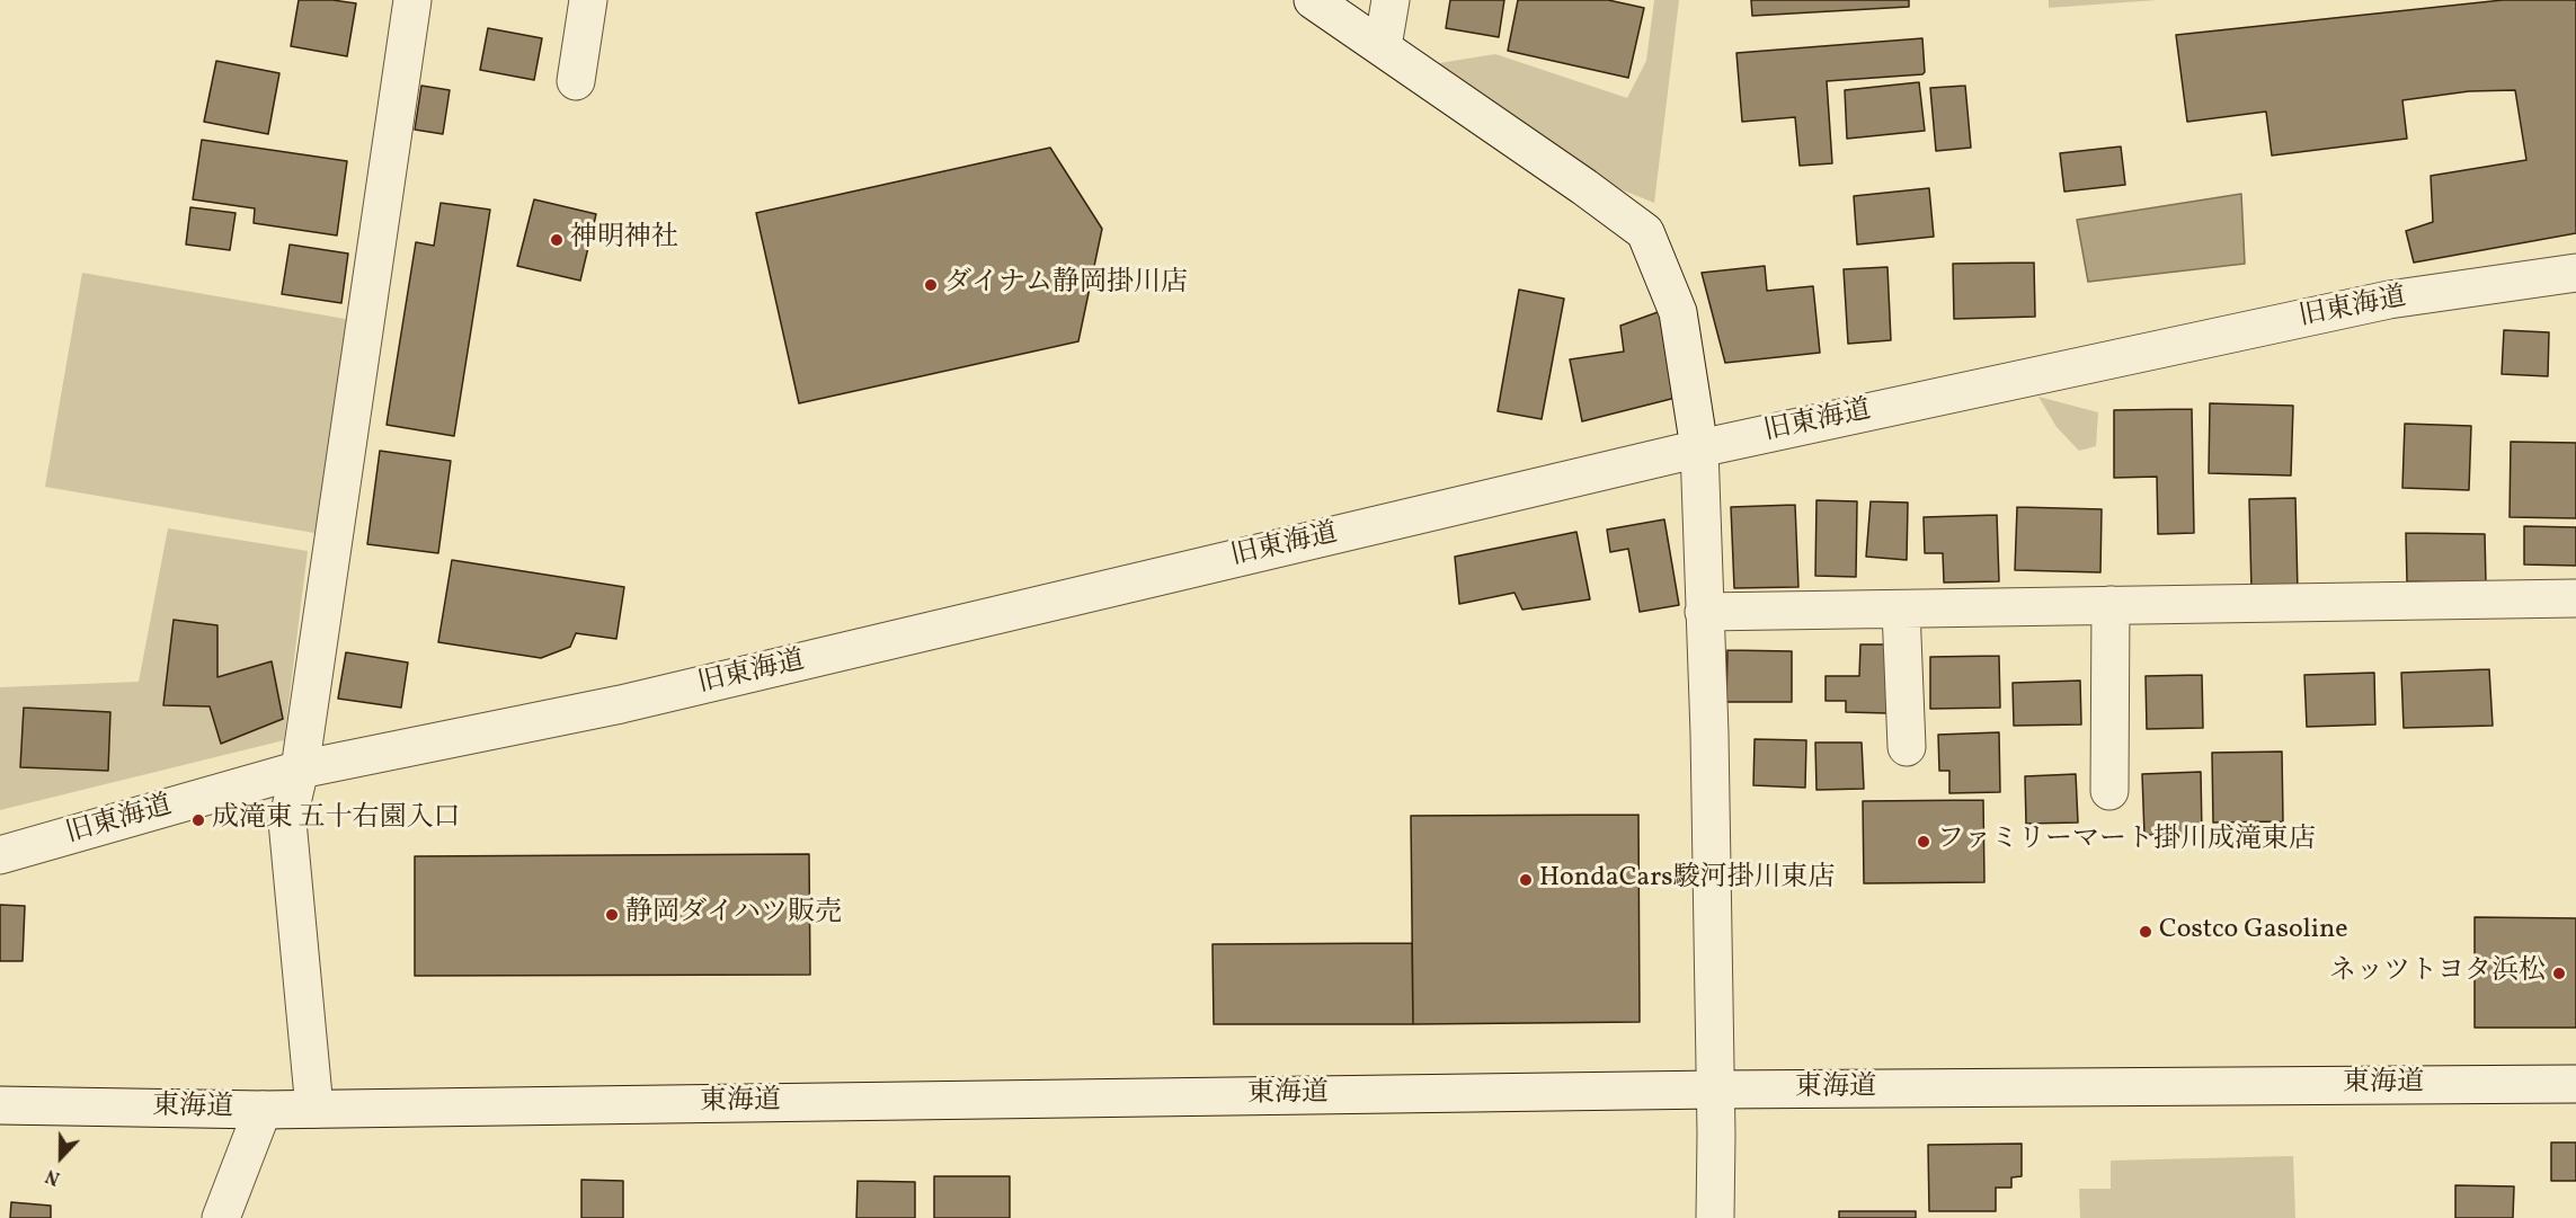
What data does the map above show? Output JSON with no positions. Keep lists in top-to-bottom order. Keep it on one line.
{"streets":{"street":["旧東海道","東海道"]},"places":["神明神社","ダイナム静岡掛川店","成滝東 五十右園入口","ファミリーマート掛川成滝東店","HondaCars駿河掛川東店","静岡ダイハツ販売","Costco Gasoline","ネッツトヨタ浜松"],"north":"bottom"}
